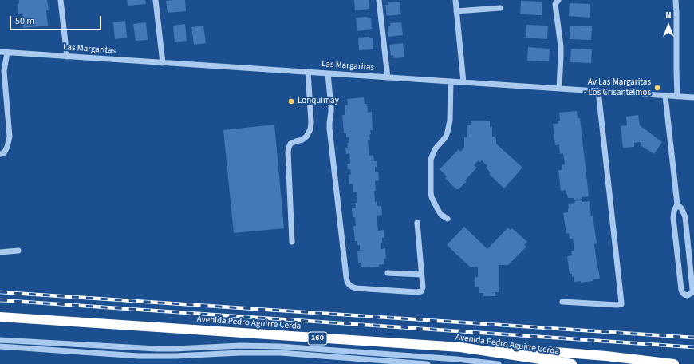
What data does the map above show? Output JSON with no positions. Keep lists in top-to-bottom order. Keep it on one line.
{"streets":{"highway":["Avenida Pedro Aguirre Cerda","160"],"street":["Las Margaritas"]},"places":["Av Las Margaritas - Los Crisantelmos","Lonquimay"],"scale_bar":"50 m","north":"top"}
